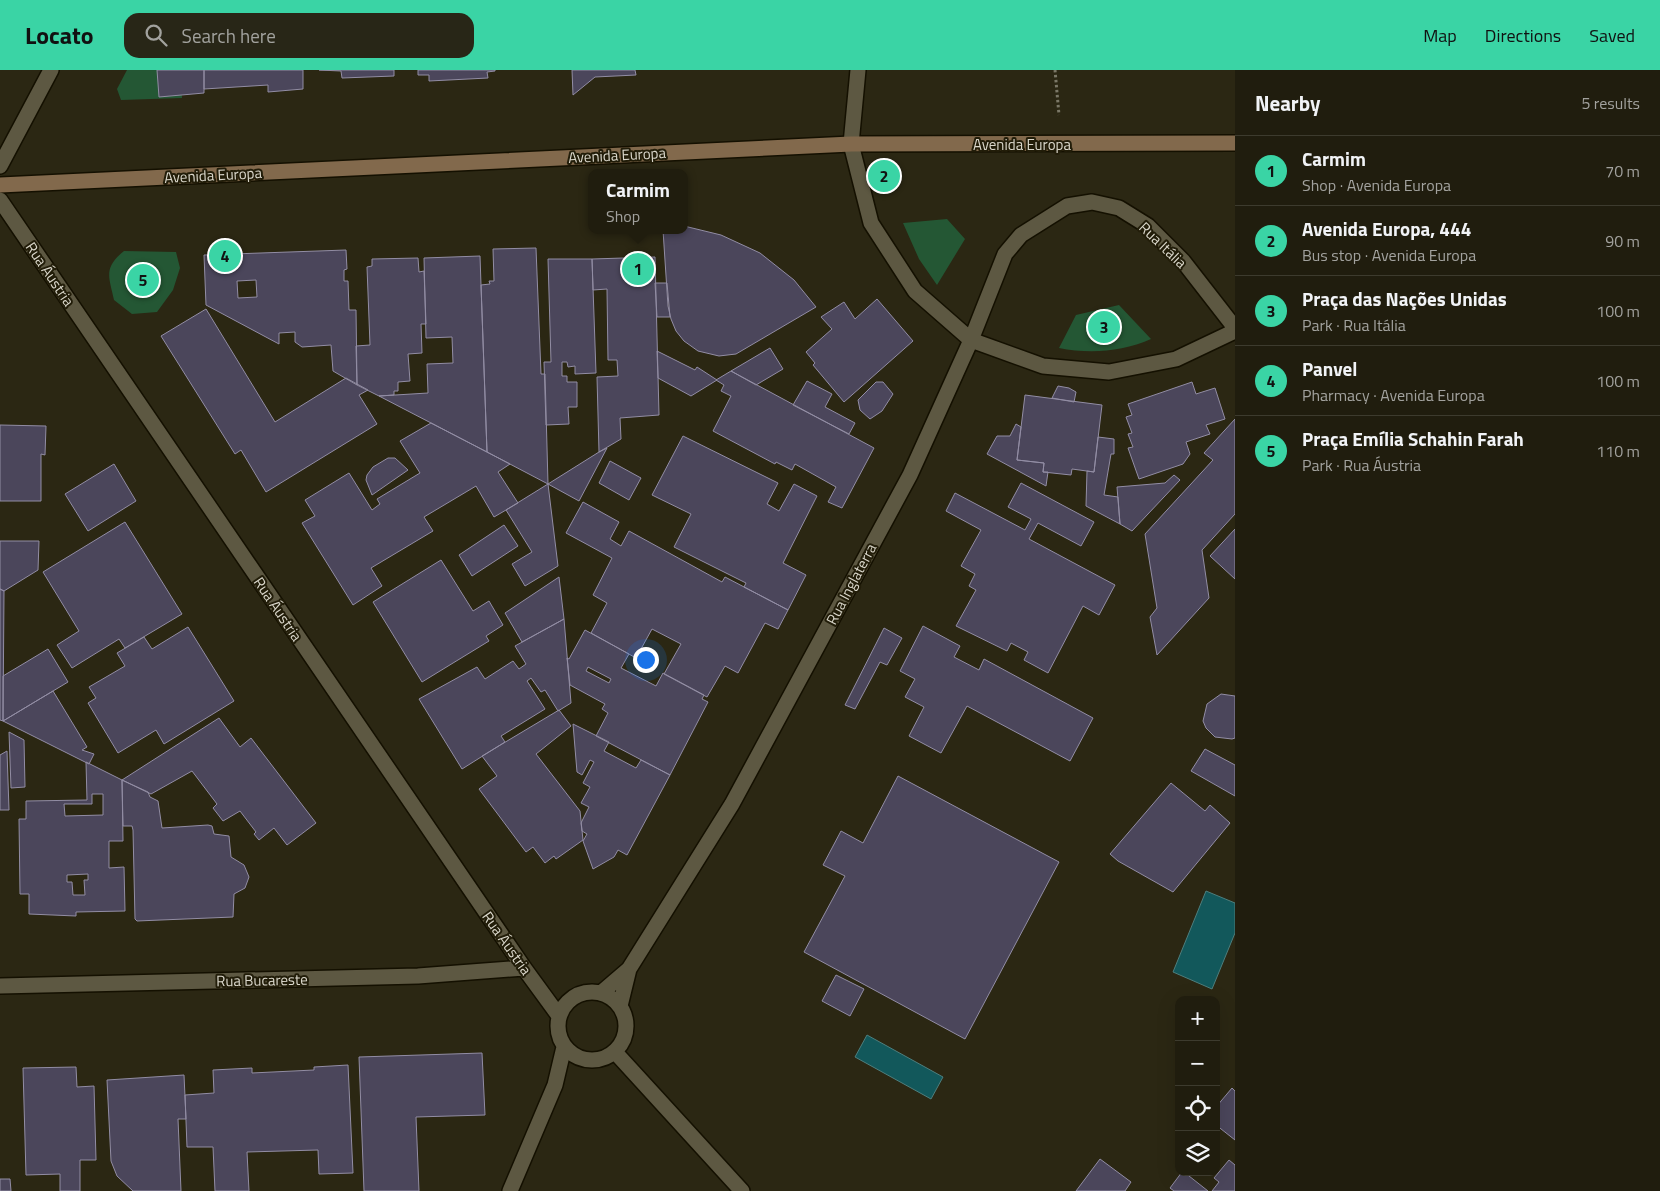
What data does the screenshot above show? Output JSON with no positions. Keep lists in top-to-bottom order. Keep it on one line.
{"streets":{"main road":["Avenida Europa"],"street":["Rua Itália","Rua Áustria","Rua Inglaterra","Rua Bucareste"]},"crossings":[["Rua Itália","Rua Inglaterra"],["Rua Áustria","Rua Inglaterra"],["Rua Áustria","Rua Bucareste"]],"page":{"header":"Locato","search":"Search here","nav":["Map","Directions","Saved"],"heading":["Nearby","5 results"],"list":[{"mark":"1","name":"Carmim","note":"Shop · Avenida Europa","value":"70 m"},{"mark":"2","name":"Avenida Europa, 444","note":"Bus stop · Avenida Europa","value":"90 m"},{"mark":"3","name":"Praça das Nações Unidas","note":"Park · Rua Itália","value":"100 m"},{"mark":"4","name":"Panvel","note":"Pharmacy · Avenida Europa","value":"100 m"},{"mark":"5","name":"Praça Emília Schahin Farah","note":"Park · Rua Áustria","value":"110 m"}],"pins":["2","4","1","5","3"],"popup":["Carmim","Shop"],"map_buttons":["+","−"]}}
